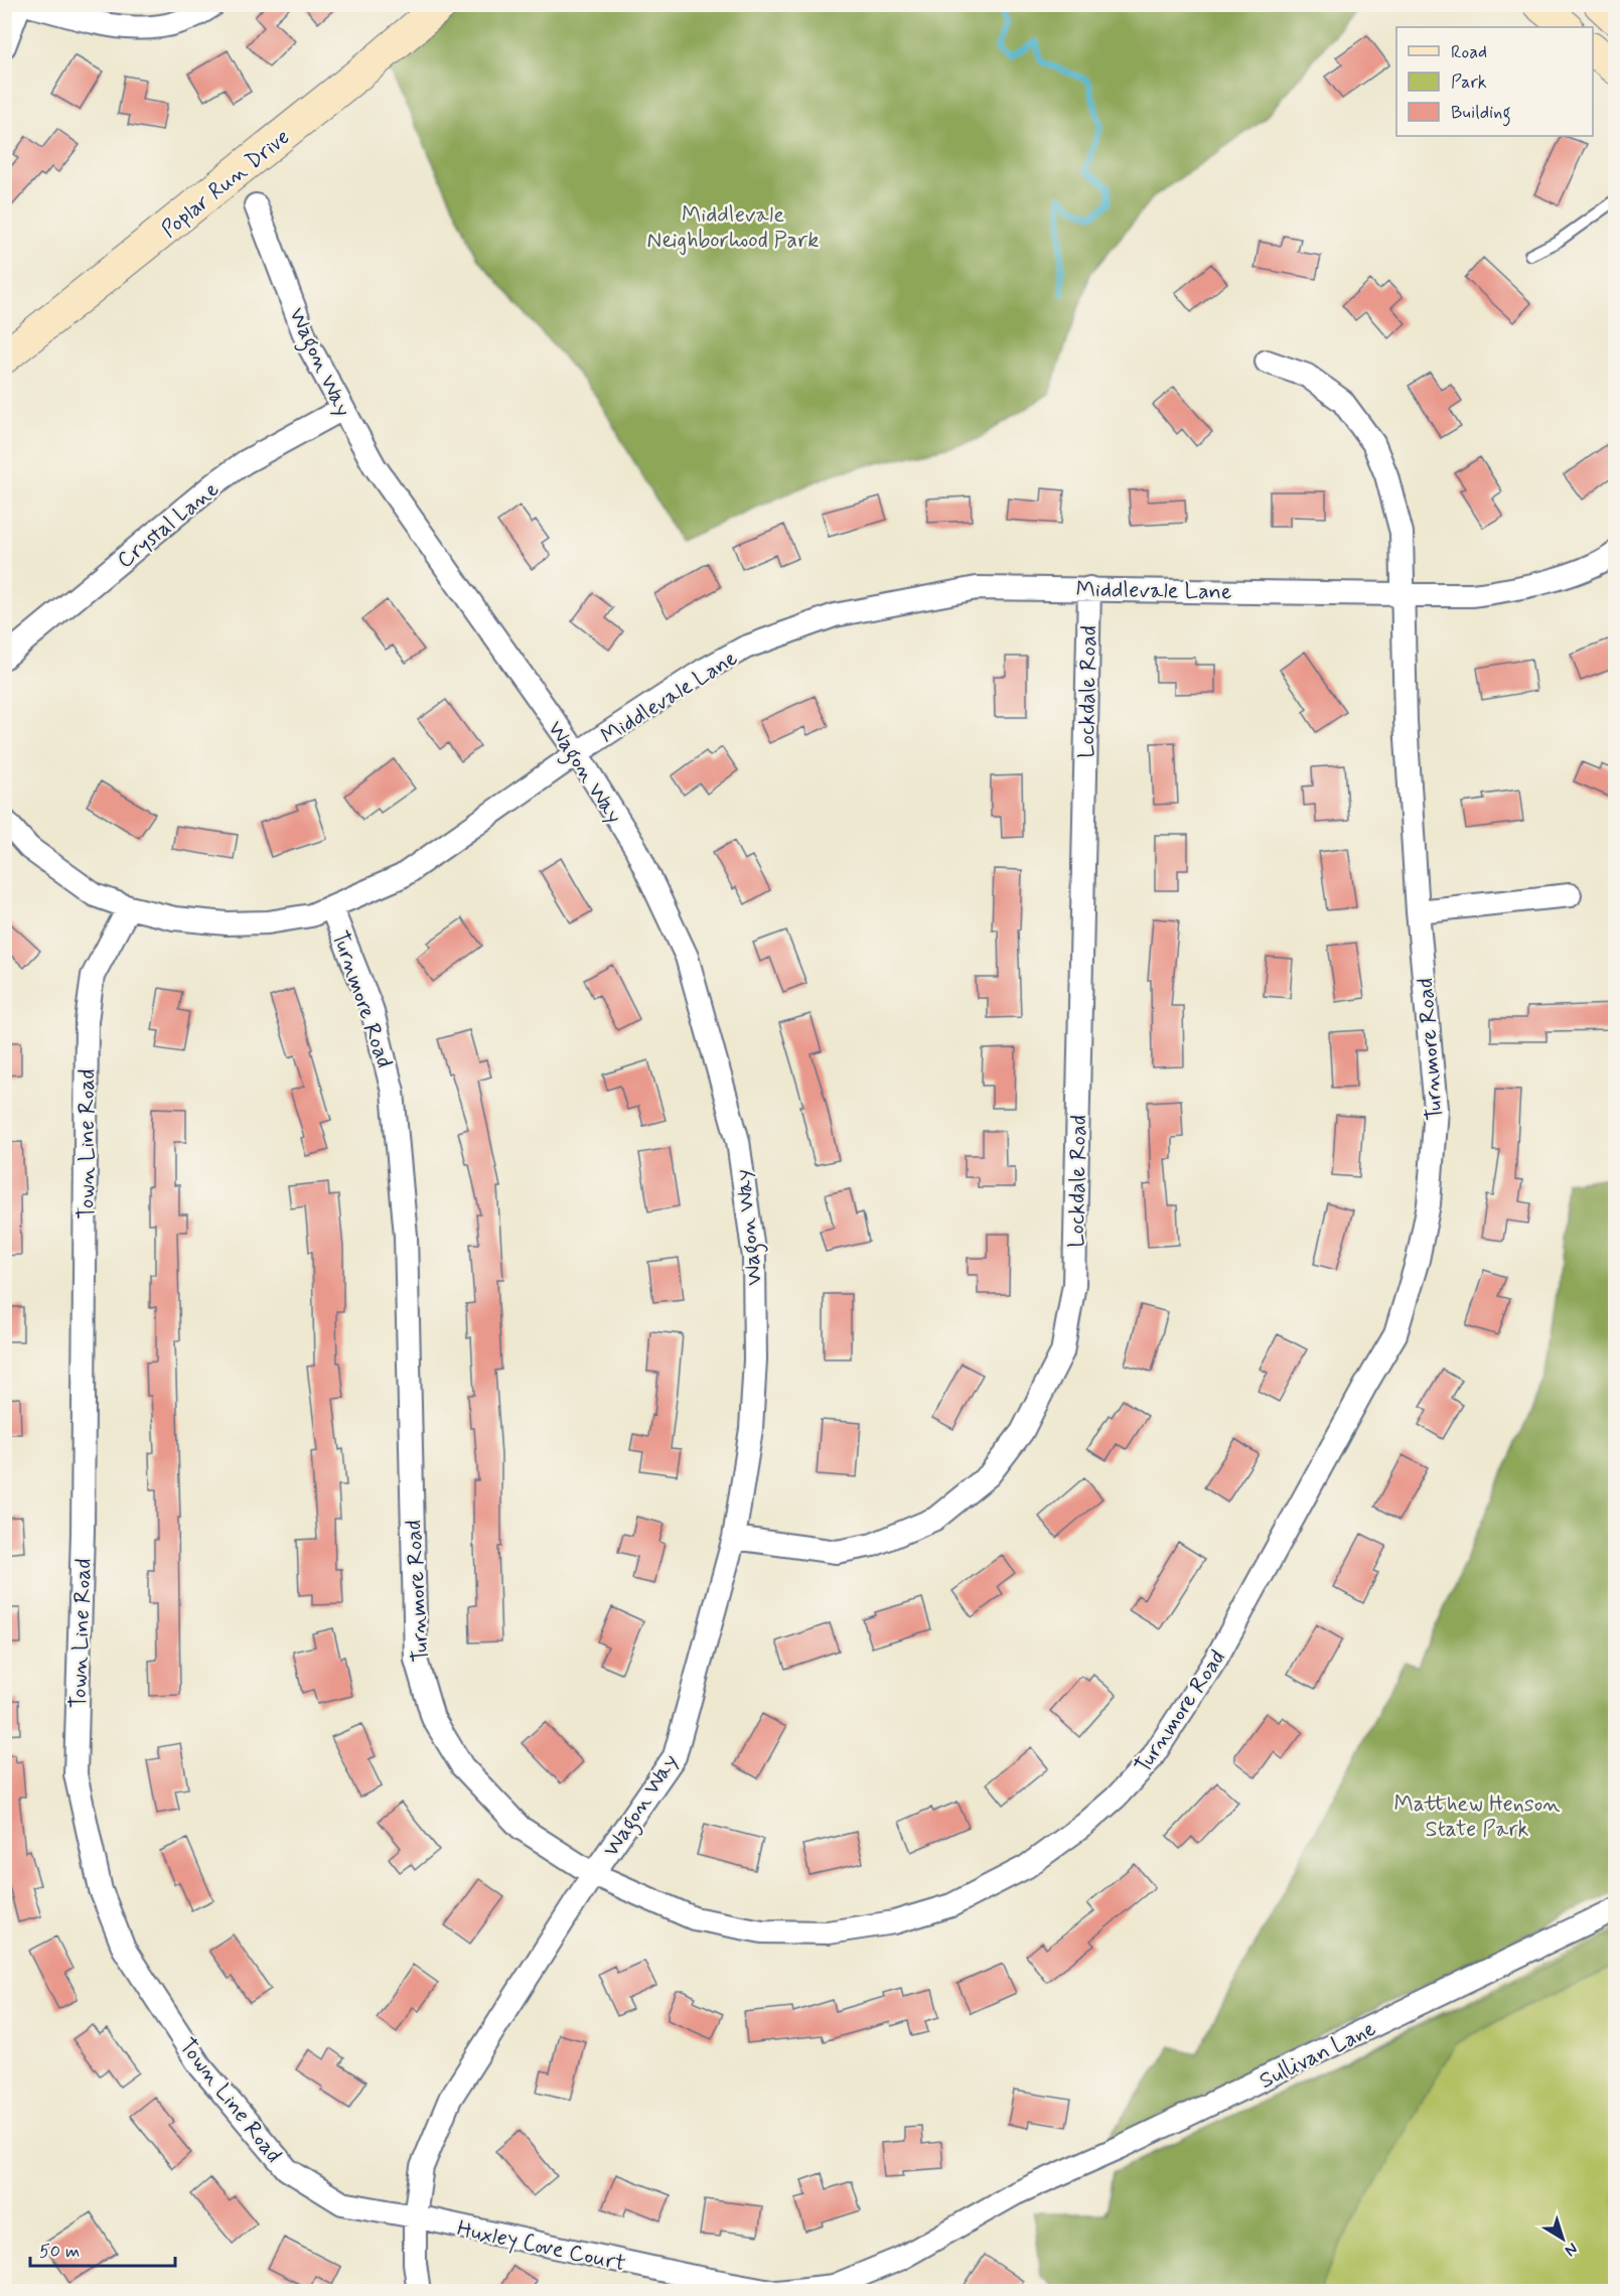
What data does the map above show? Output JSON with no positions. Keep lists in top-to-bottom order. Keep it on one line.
{"streets":{"street":["Poplar Run Drive","Wagon Way","Crystal Lane","Middlevale Lane","Lockdale Road","Turnmore Road","Town Line Road","Sullivan Lane","Huxley Cove Court"]},"crossings":[["Wagon Way","Crystal Lane"],["Wagon Way","Middlevale Lane"],["Wagon Way","Lockdale Road"],["Wagon Way","Turnmore Road"],["Wagon Way","Town Line Road"],["Wagon Way","Huxley Cove Court"],["Middlevale Lane","Lockdale Road"],["Middlevale Lane","Turnmore Road"],["Middlevale Lane","Town Line Road"],["Town Line Road","Huxley Cove Court"],["Sullivan Lane","Huxley Cove Court"]],"parks":["Middlevale Neighborhood Park","Matthew Henson State Park"],"legend":["Road","Park","Building"],"scale_bar":"50 m","north":"bottom right"}
